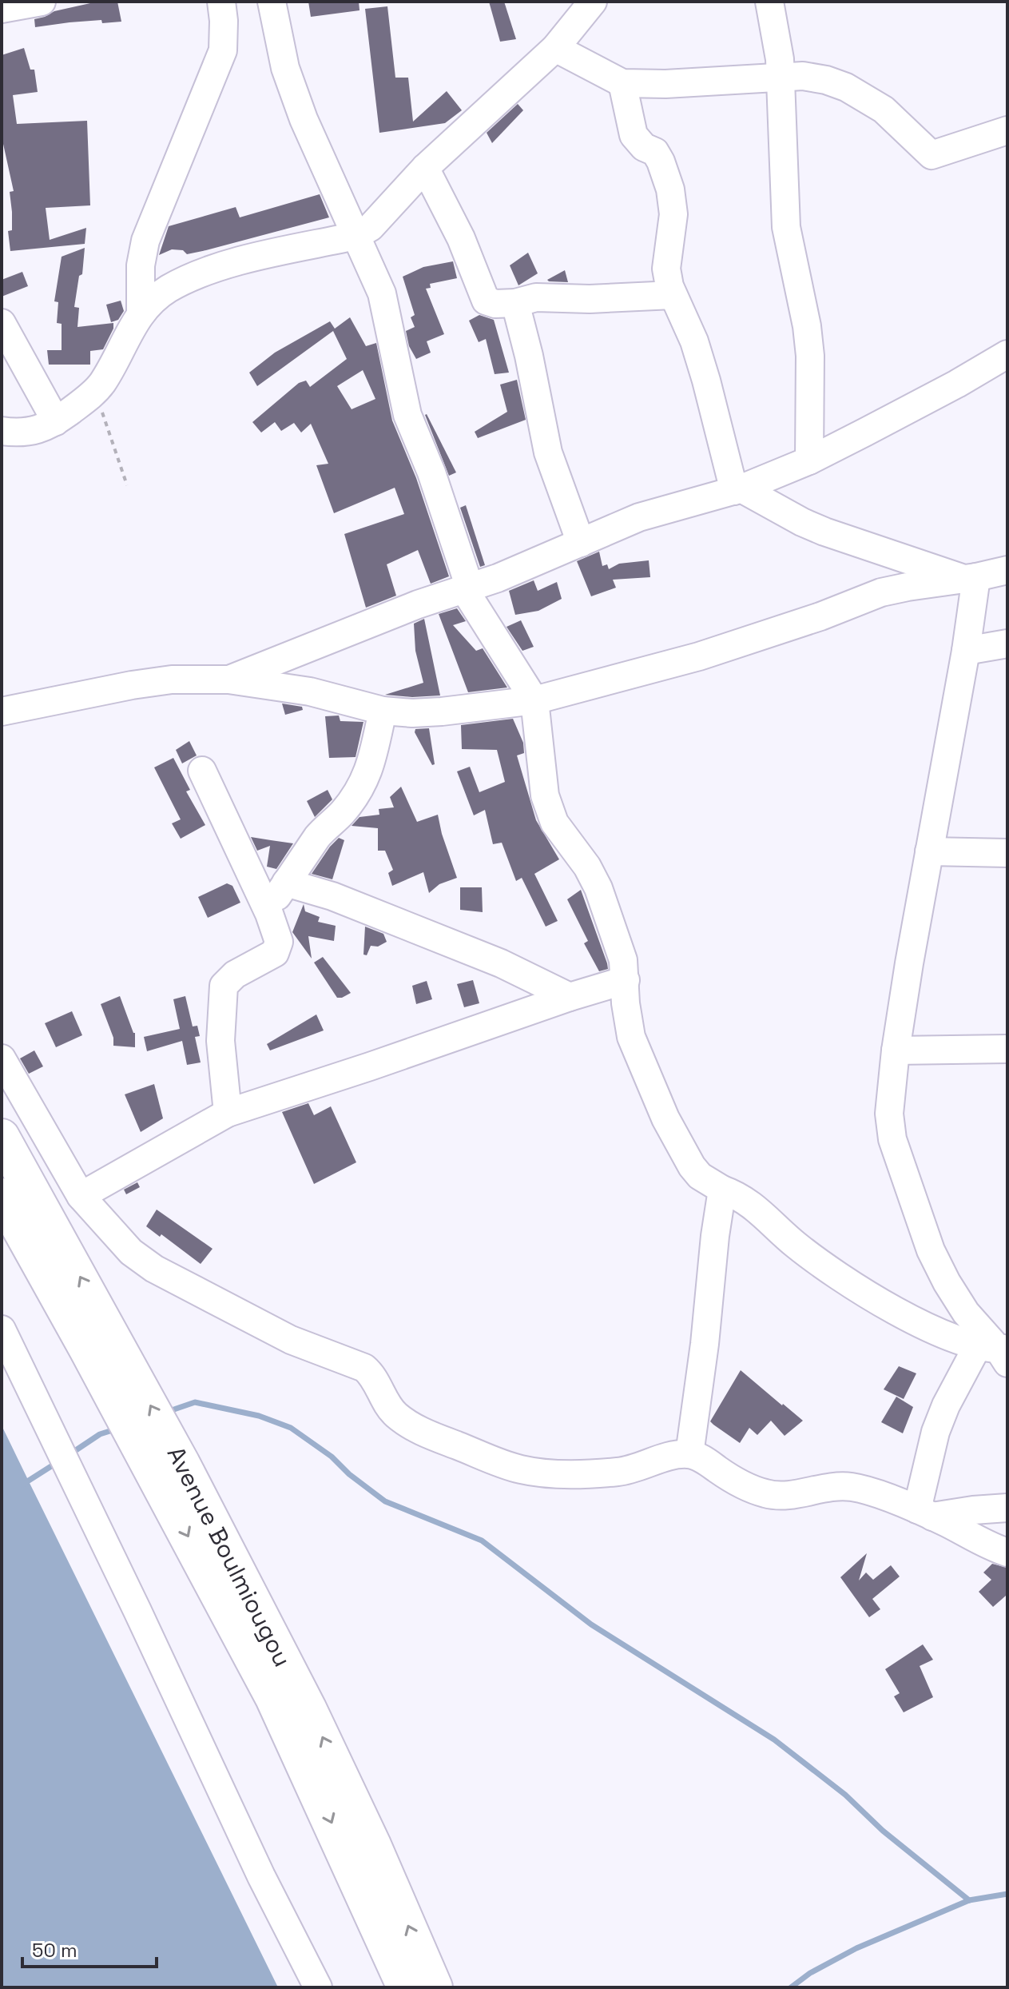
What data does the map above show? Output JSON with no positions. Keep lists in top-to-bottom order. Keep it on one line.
{"streets":{"highway":["Avenue Boulmiougou"]},"scale_bar":"50 m"}
